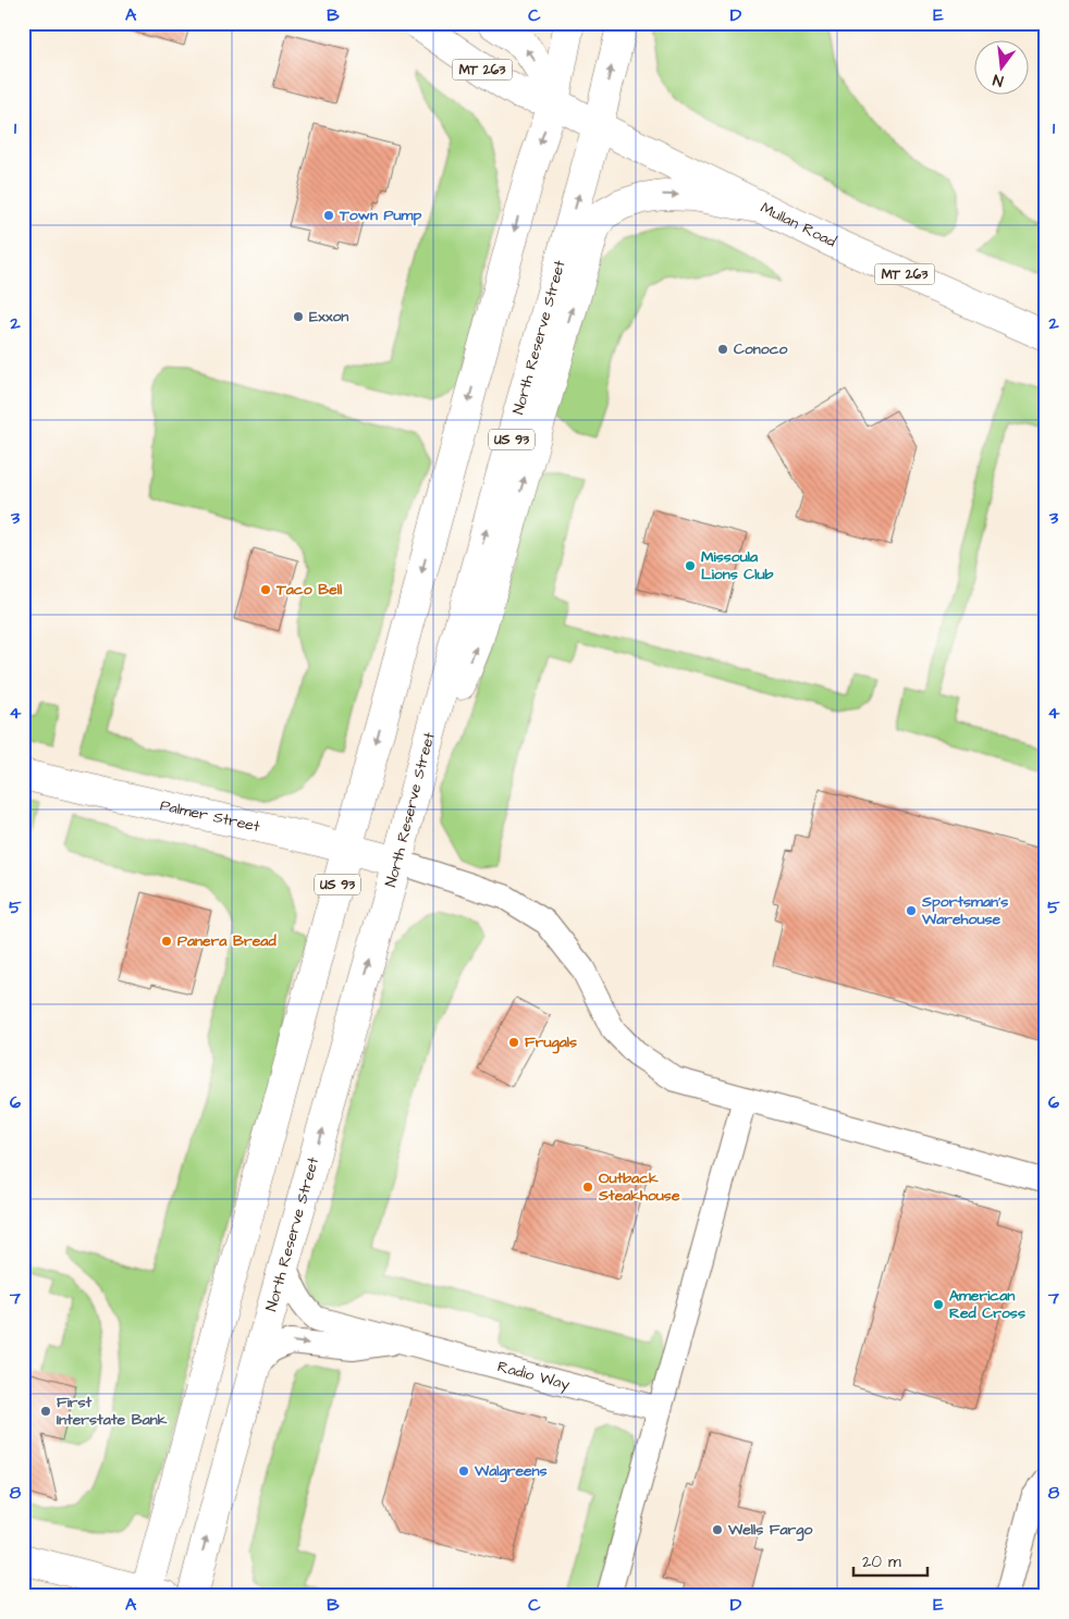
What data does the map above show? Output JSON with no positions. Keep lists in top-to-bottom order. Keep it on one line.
{"streets":{"main road":["MT 263","Mullan Road","North Reserve Street","US 93","Palmer Street"],"street":["Radio Way"]},"crossings":[["MT 263","Mullan Road"],["MT 263","US 93"],["Mullan Road","North Reserve Street"],["Mullan Road","US 93"],["North Reserve Street","Palmer Street"],["North Reserve Street","Radio Way"],["US 93","Palmer Street"]],"places":["Town Pump","Exxon","Conoco","Missoula Lions Club","Taco Bell","Sportsman's Warehouse","Panera Bread","Frugals","Outback Steakhouse","American Red Cross","First Interstate Bank","Walgreens","Wells Fargo"],"scale_bar":"20 m","north":"bottom","grid":{"columns":["A","B","C","D","E"],"rows":["1","2","3","4","5","6","7","8"]}}
